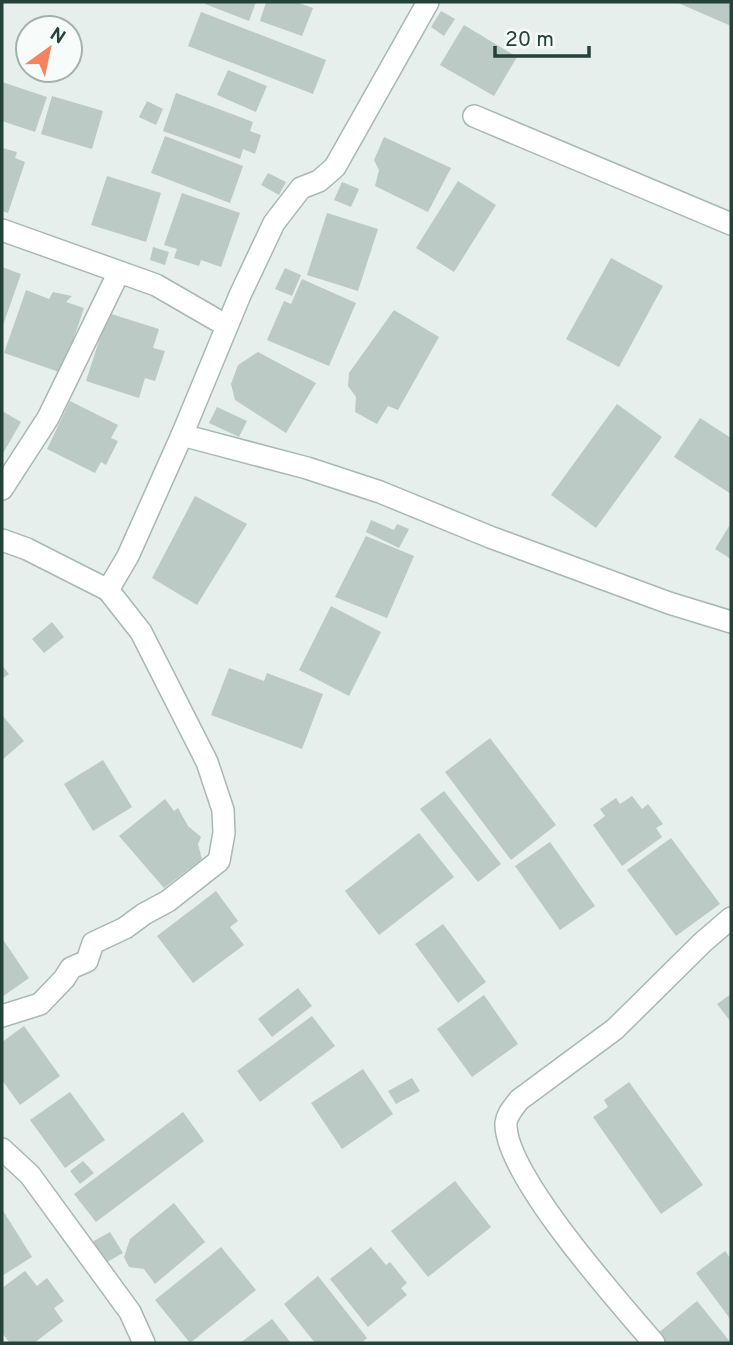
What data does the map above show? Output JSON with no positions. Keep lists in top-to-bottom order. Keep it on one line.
{"scale_bar":"20 m","north":"top right"}
